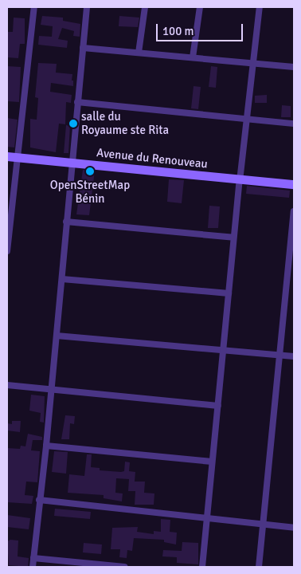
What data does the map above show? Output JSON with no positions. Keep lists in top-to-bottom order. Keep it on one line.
{"streets":{"main road":["Avenue du Renouveau"]},"places":["salle du Royaume ste Rita","OpenStreetMap Bénin"],"scale_bar":"100 m"}
